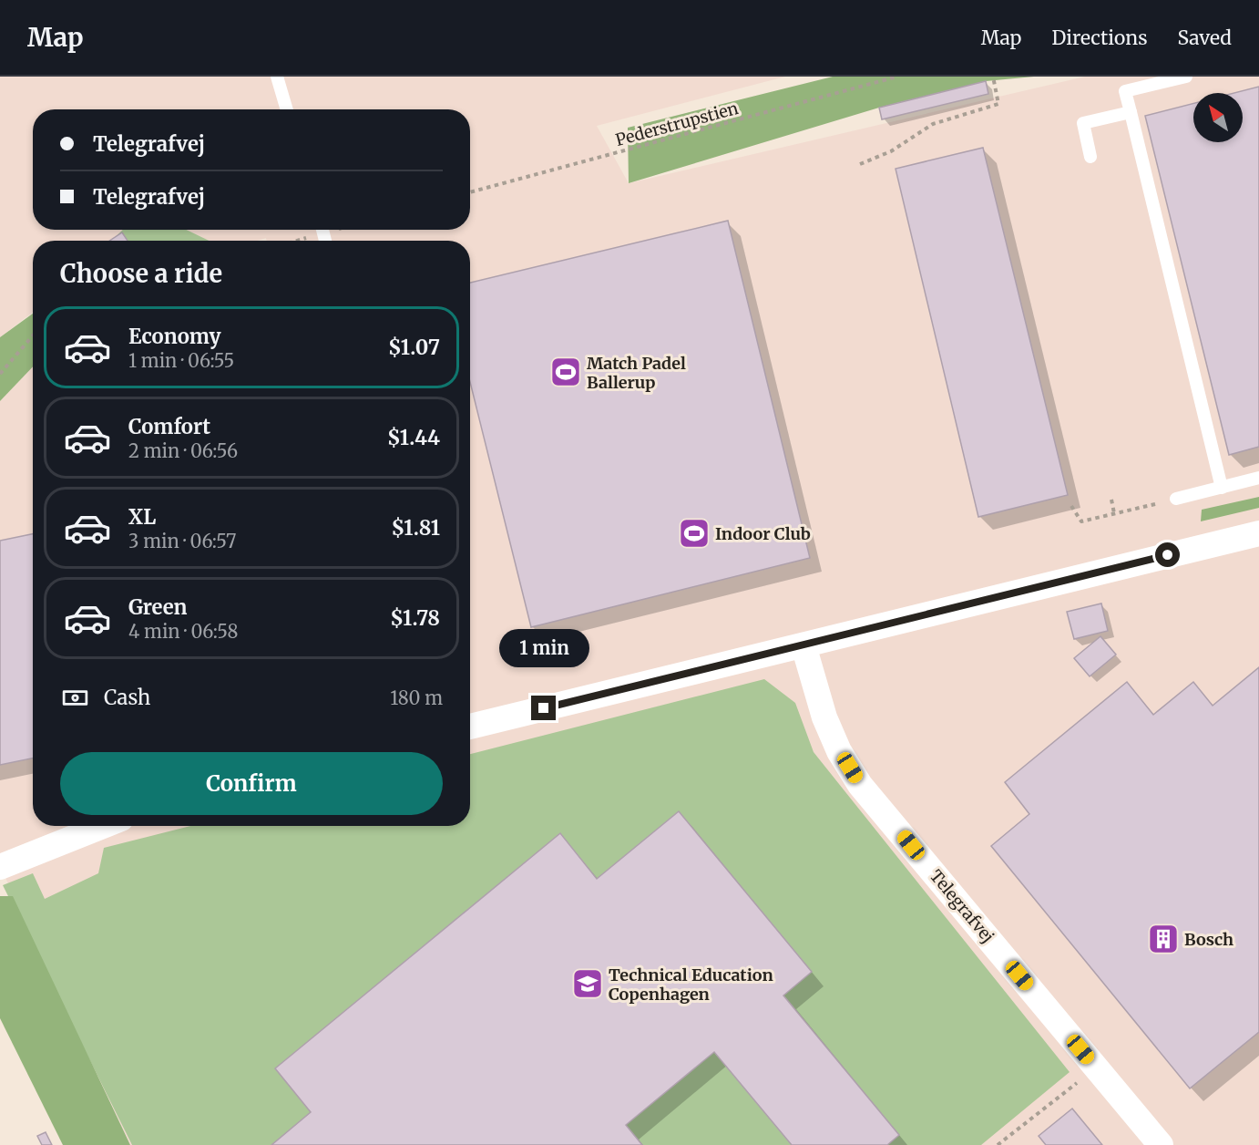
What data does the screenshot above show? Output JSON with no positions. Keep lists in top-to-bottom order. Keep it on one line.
{"streets":{"street":["Telegrafvej"],"path":["Pederstrupstien"]},"places":{"sports":["Match Padel Ballerup","Indoor Club"],"building":["Bosch"],"school or university":["Technical Education Copenhagen"]},"north":"top left","page":{"header":"Map","nav":["Map","Directions","Saved"],"banner":["Telegrafvej","Telegrafvej"],"heading":"Choose a ride","list":[{"name":"Economy","note":"1 min · 06:55","value":"$1.07"},{"name":"Comfort","note":"2 min · 06:56","value":"$1.44"},{"name":"XL","note":"3 min · 06:57","value":"$1.81"},{"name":"Green","note":"4 min · 06:58","value":"$1.78"}],"bubble":"1 min","pay":["Cash","180 m"],"buttons":"Confirm"}}
